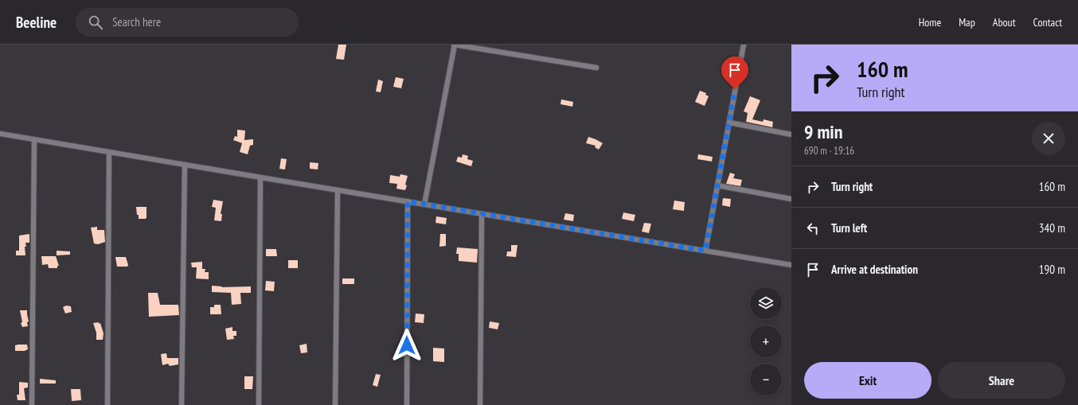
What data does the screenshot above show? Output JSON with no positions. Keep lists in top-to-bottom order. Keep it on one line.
{"page":{"header":"Beeline","search":"Search here","nav":["Home","Map","About","Contact"],"turn":["160 m","Turn right"],"heading":["9 min","690 m · 19:16"],"list":[{"name":"Turn right","value":"160 m"},{"name":"Turn left","value":"340 m"},{"name":"Arrive at destination","value":"190 m"}],"map_buttons":["+","−"],"buttons":["Exit","Share"]}}
